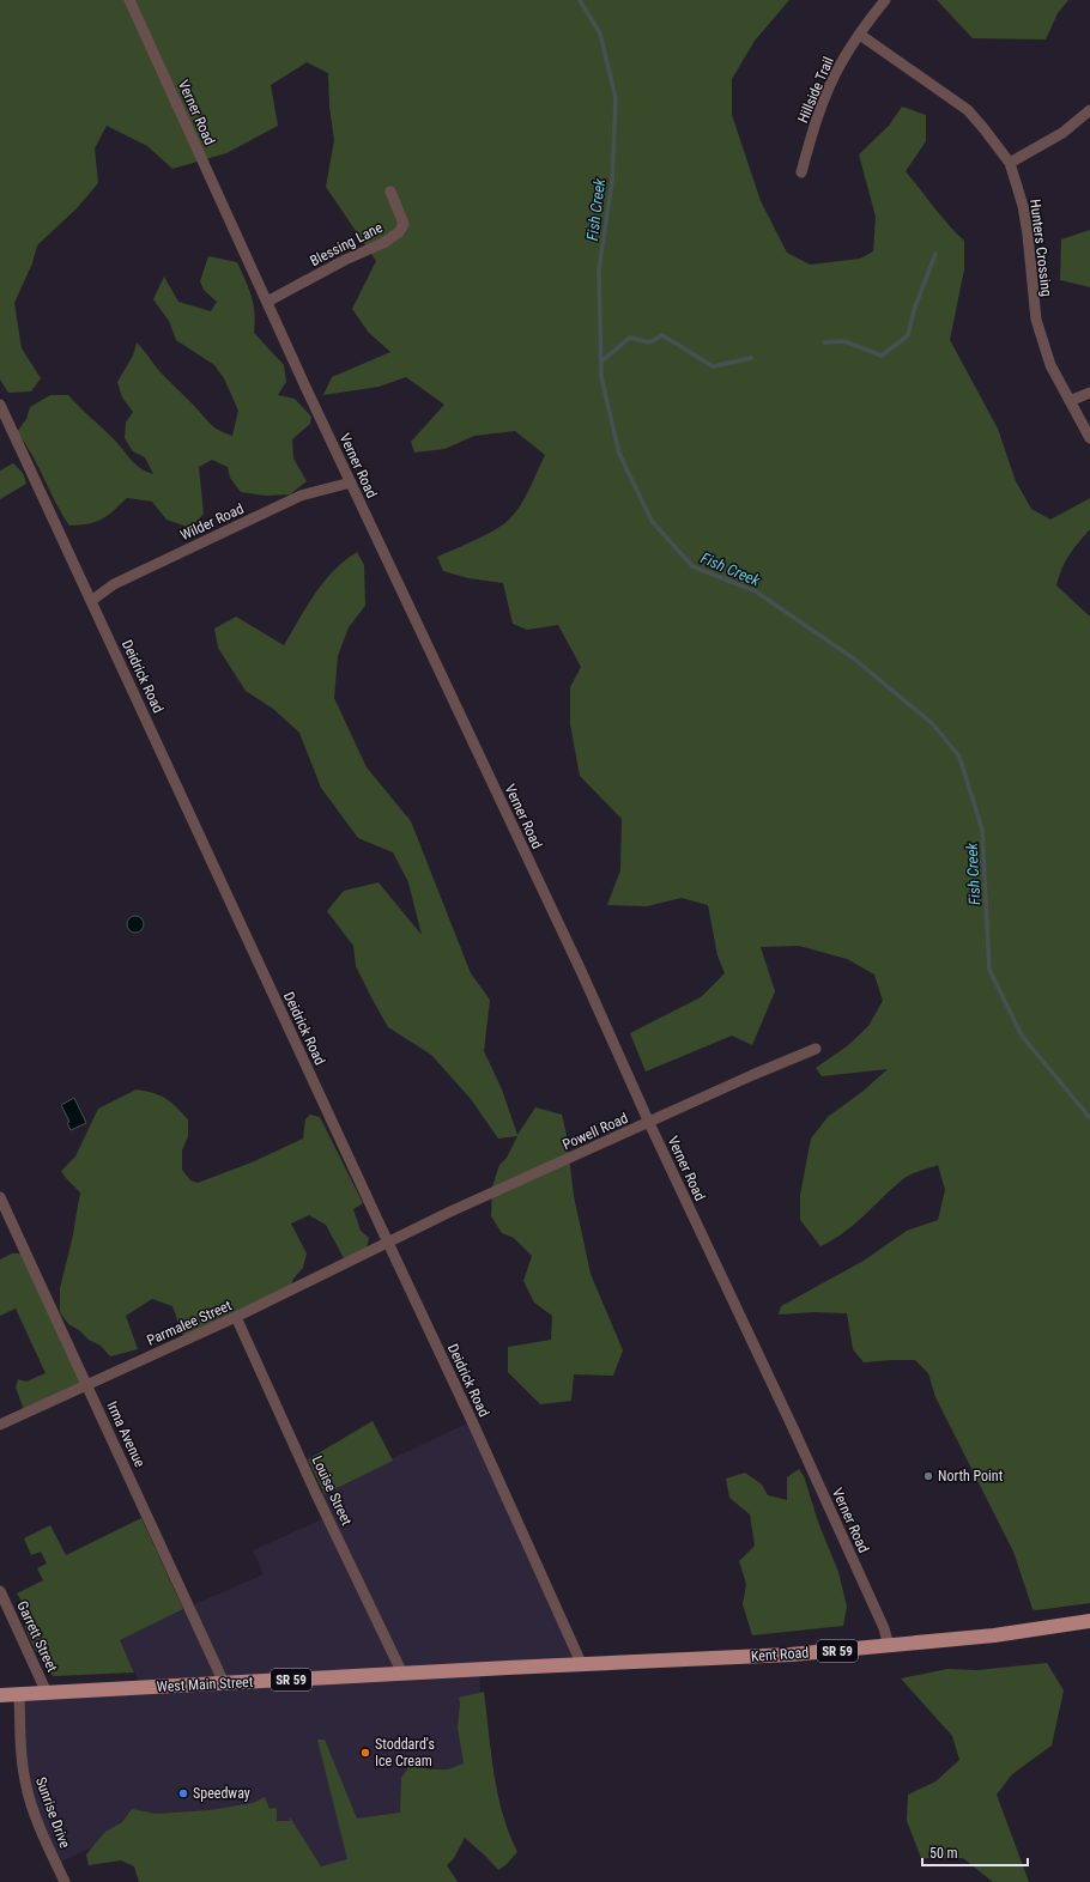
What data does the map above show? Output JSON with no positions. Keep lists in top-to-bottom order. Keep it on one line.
{"streets":{"main road":["SR 59","Kent Road","West Main Street"],"street":["Hillside Trail","Verner Road","Blessing Lane","Hunters Crossing","Wilder Road","Deidrick Road","Powell Road","Parmalee Street","Irma Avenue","Louise Street","Garrett Street","Sunrise Drive"]},"crossings":[["Hillside Trail","Hunters Crossing"],["Verner Road","Blessing Lane"],["Verner Road","Wilder Road"],["Verner Road","Powell Road"],["Verner Road","Kent Road"],["Wilder Road","Deidrick Road"],["Deidrick Road","Powell Road"],["Deidrick Road","Parmalee Street"],["Deidrick Road","Kent Road"],["Deidrick Road","West Main Street"],["Powell Road","Parmalee Street"],["Parmalee Street","Irma Avenue"],["Parmalee Street","Louise Street"],["Irma Avenue","West Main Street"],["Louise Street","West Main Street"],["Garrett Street","West Main Street"],["Kent Road","West Main Street"],["West Main Street","Sunrise Drive"]],"water":["Fish Creek"],"places":["North Point","Stoddard's Ice Cream","Speedway"],"scale_bar":"50 m"}
